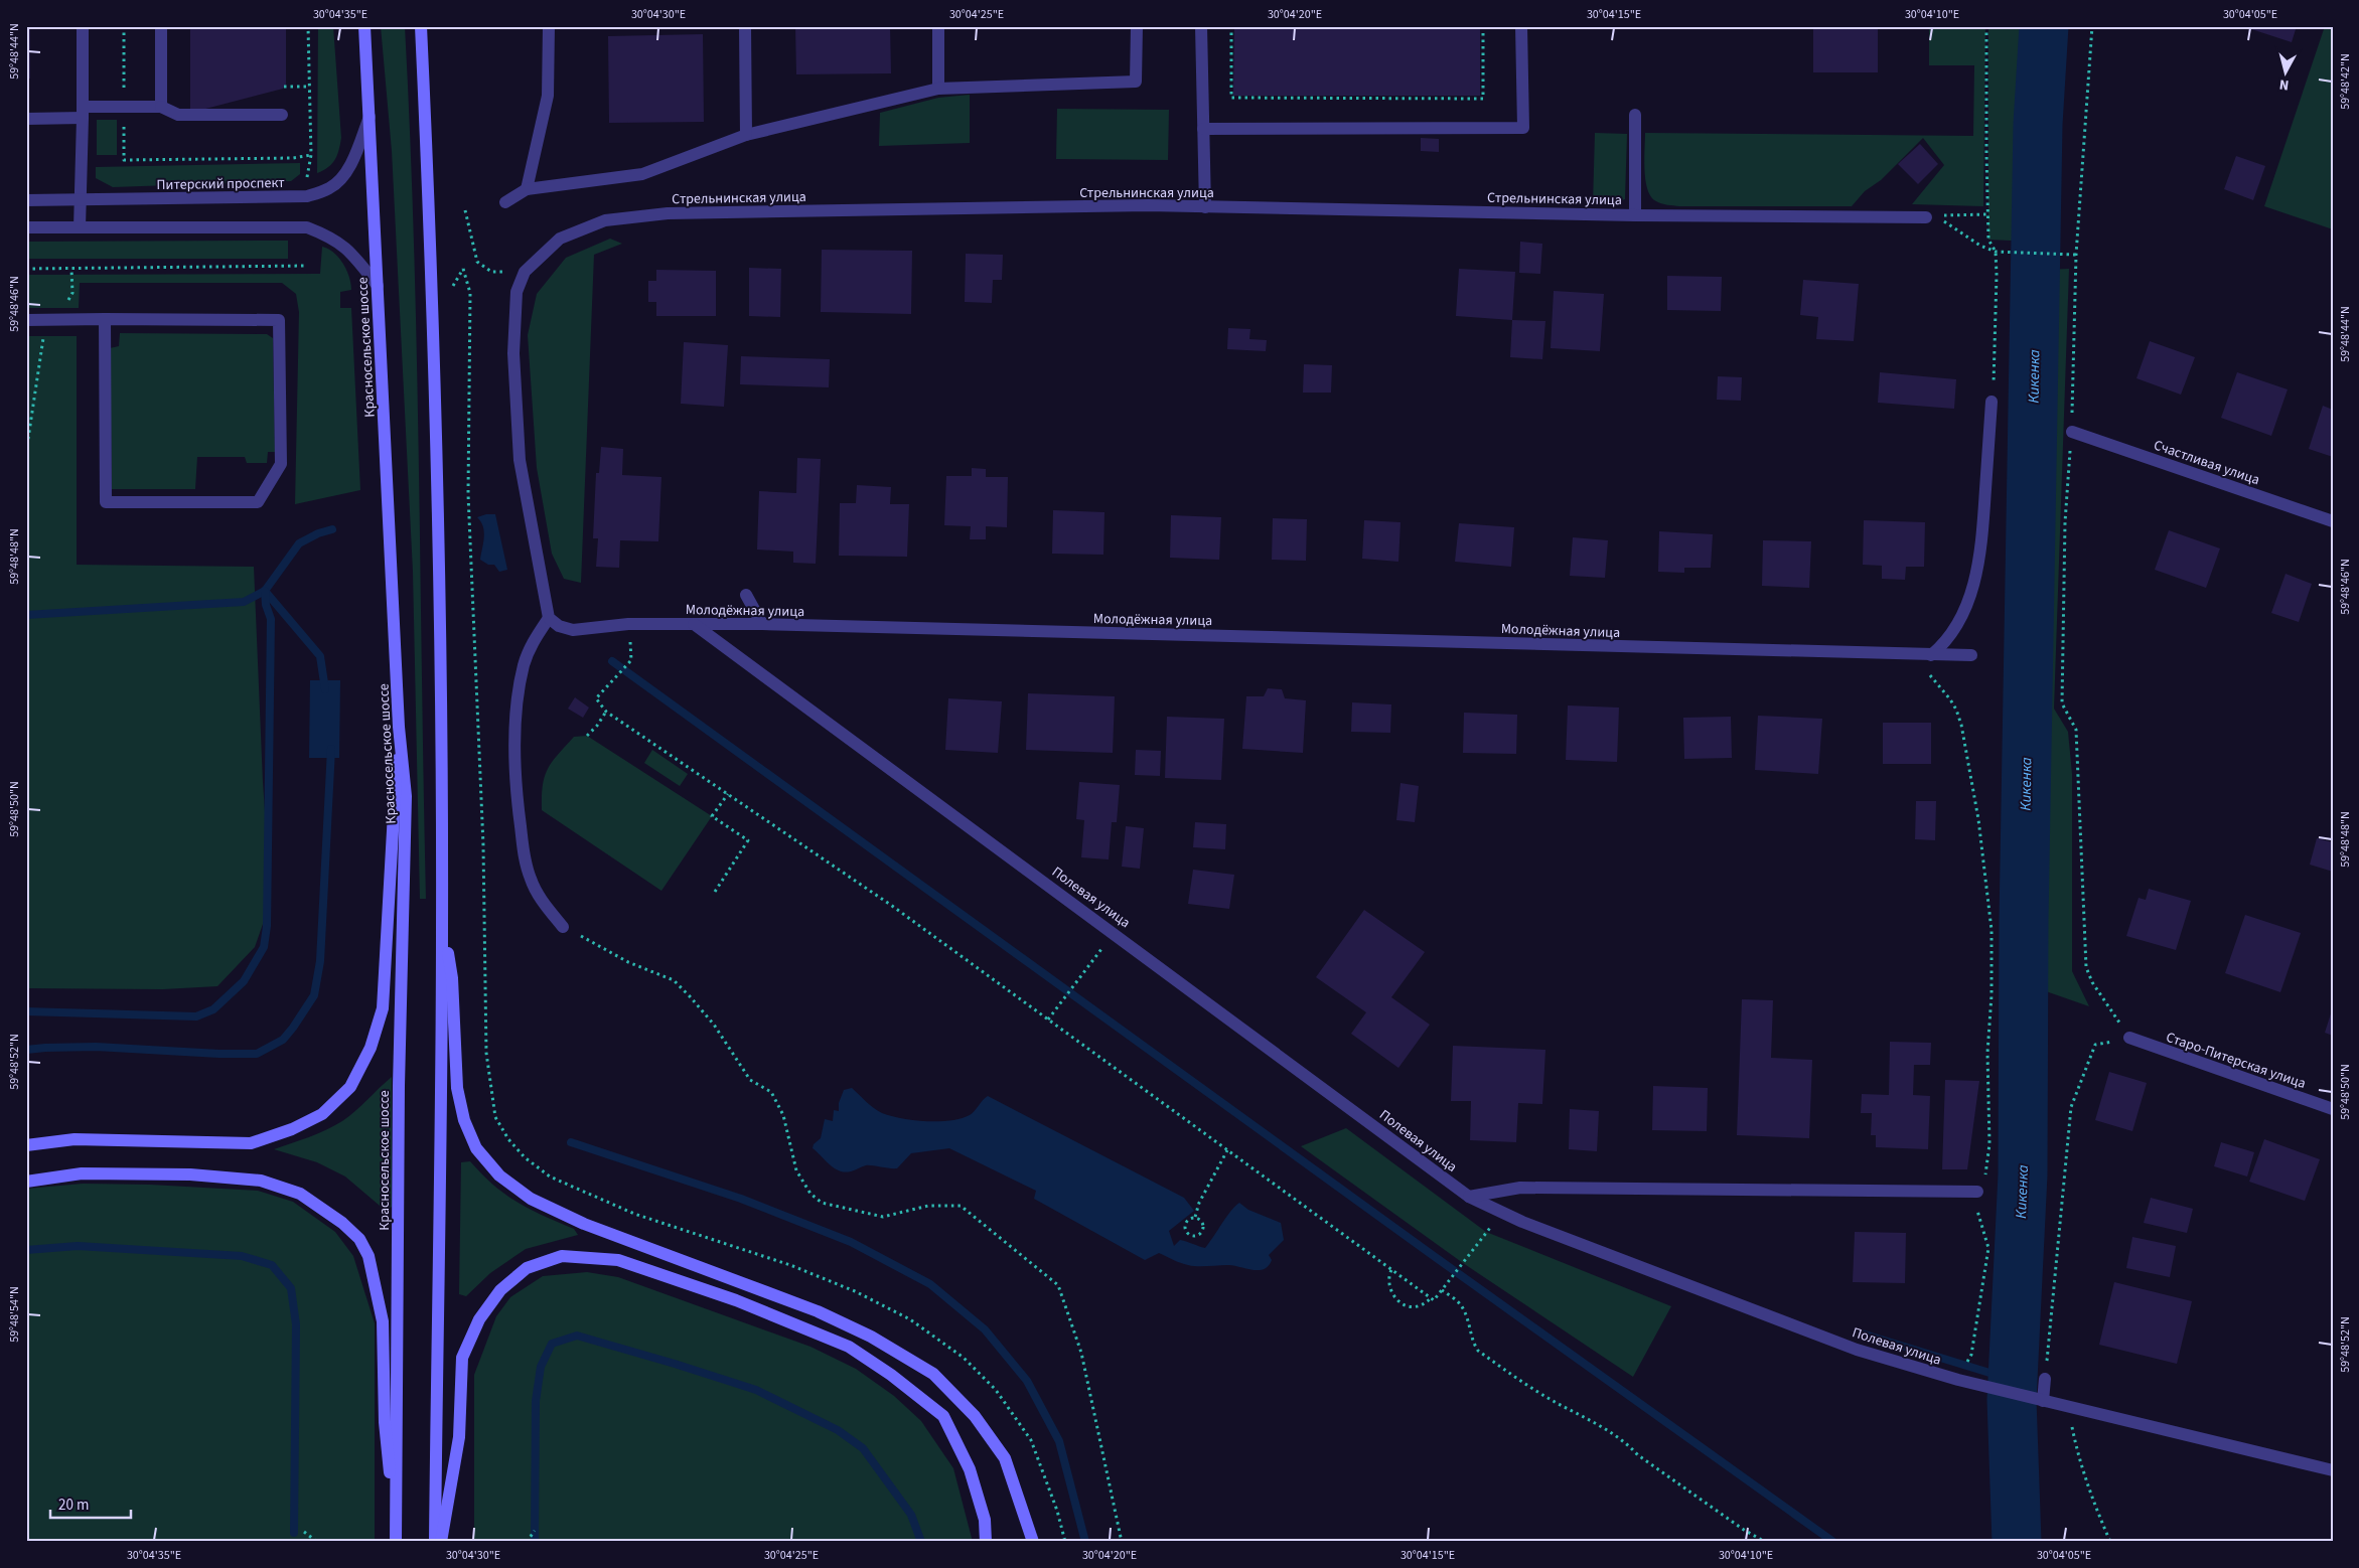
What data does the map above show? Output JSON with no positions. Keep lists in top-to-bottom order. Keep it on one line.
{"streets":{"main road":["Красносельское шоссе"],"street":["Питерский проспект","Стрельнинская улица","Счастливая улица","Молодёжная улица","Полевая улица","Старо-Питерская улица"]},"crossings":[["Питерский проспект","Красносельское шоссе"],["Стрельнинская улица","Молодёжная улица"],["Молодёжная улица","Полевая улица"]],"water":["Кикенка"],"scale_bar":"20 m","north":"bottom","coordinates":["30°04'35\"E","30°04'30\"E","30°04'25\"E","30°04'20\"E","30°04'15\"E","30°04'10\"E","30°04'05\"E","59°48'44\"N","59°48'42\"N","59°48'46\"N","59°48'48\"N","59°48'50\"N","59°48'52\"N","59°48'54\"N"]}
